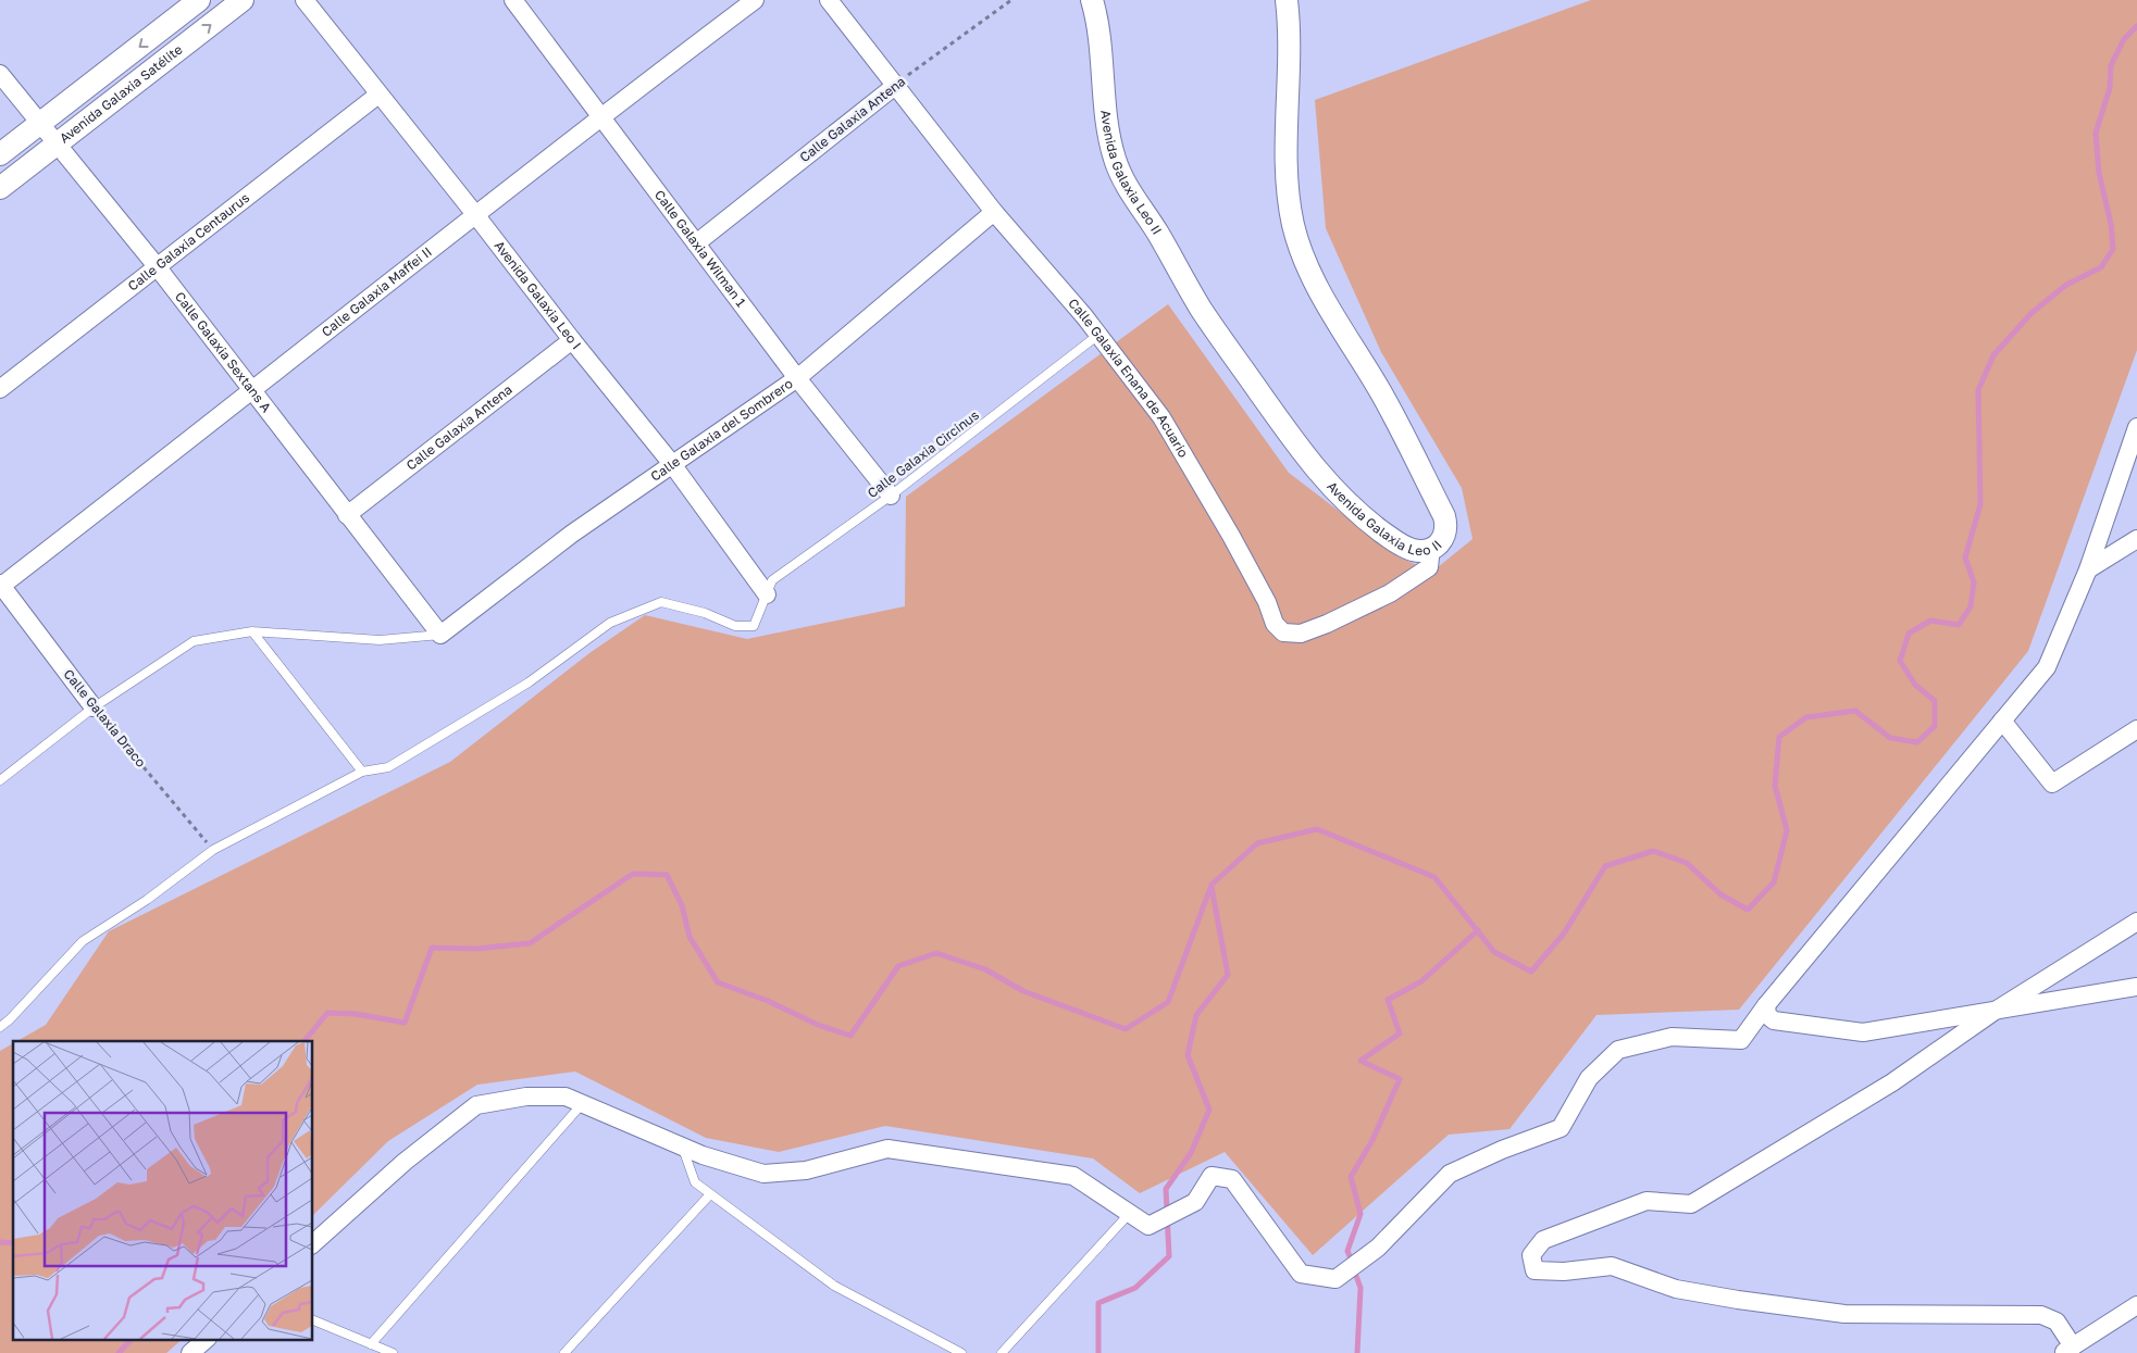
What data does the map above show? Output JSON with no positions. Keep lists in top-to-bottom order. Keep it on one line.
{"streets":{"street":["Avenida Galaxia Satélite","Calle Galaxia Antena","Avenida Galaxia Leo II","Calle Galaxia Centaurus","Calle Galaxia Wilman 1","Calle Galaxia Maffei II","Avenida Galaxia Leo I","Calle Galaxia Sextans A","Calle Galaxia Enana de Acuario","Calle Galaxia del Sombrero","Calle Galaxia Draco"],"lane":["Calle Galaxia Circinus"]},"crossings":[["Avenida Galaxia Satélite","Calle Galaxia Sextans A"],["Calle Galaxia Antena","Calle Galaxia Wilman 1"],["Calle Galaxia Antena","Avenida Galaxia Leo I"],["Calle Galaxia Antena","Calle Galaxia Sextans A"],["Calle Galaxia Antena","Calle Galaxia Enana de Acuario"],["Avenida Galaxia Leo II","Calle Galaxia Enana de Acuario"],["Calle Galaxia Centaurus","Avenida Galaxia Leo I"],["Calle Galaxia Centaurus","Calle Galaxia Sextans A"],["Calle Galaxia Wilman 1","Calle Galaxia Maffei II"],["Calle Galaxia Wilman 1","Calle Galaxia del Sombrero"],["Calle Galaxia Wilman 1","Calle Galaxia Circinus"],["Calle Galaxia Maffei II","Avenida Galaxia Leo I"],["Calle Galaxia Maffei II","Calle Galaxia Sextans A"],["Calle Galaxia Maffei II","Calle Galaxia Draco"],["Avenida Galaxia Leo I","Calle Galaxia del Sombrero"],["Avenida Galaxia Leo I","Calle Galaxia Circinus"],["Calle Galaxia Sextans A","Calle Galaxia del Sombrero"],["Calle Galaxia Enana de Acuario","Calle Galaxia del Sombrero"],["Calle Galaxia Enana de Acuario","Calle Galaxia Circinus"]]}
